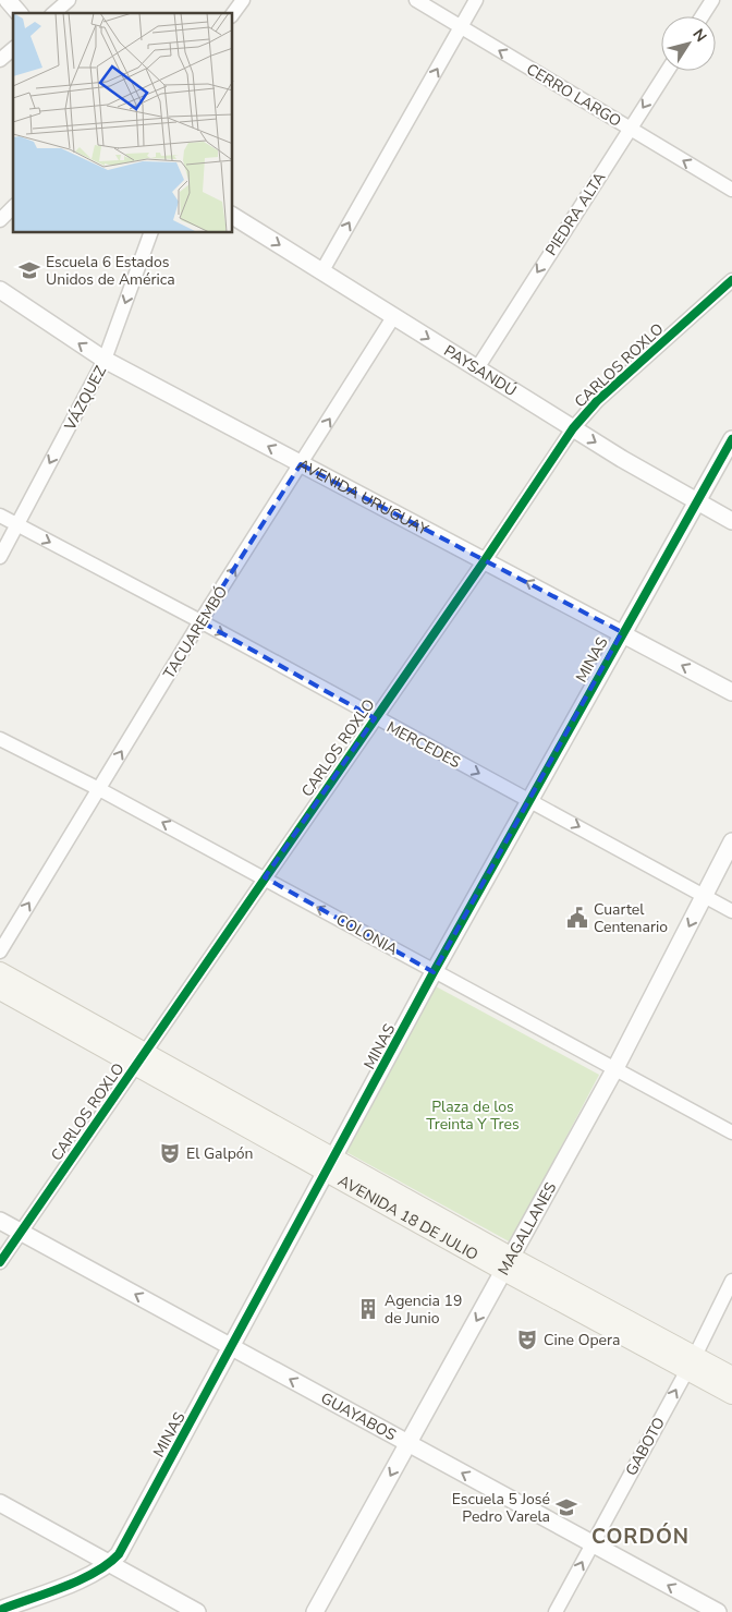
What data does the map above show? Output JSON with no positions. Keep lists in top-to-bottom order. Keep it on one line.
{"streets":{"main road":["AVENIDA 18 DE JULIO"],"street":["CERRO LARGO","PIEDRA ALTA","CARLOS ROXLO","PAYSANDÚ","VÁZQUEZ","AVENIDA URUGUAY","TACUAREMBÓ","MINAS","MERCEDES","COLONIA","MAGALLANES","GUAYABOS","GABOTO"]},"crossings":[["CERRO LARGO","PIEDRA ALTA"],["PIEDRA ALTA","PAYSANDÚ"],["CARLOS ROXLO","PAYSANDÚ"],["CARLOS ROXLO","AVENIDA URUGUAY"],["CARLOS ROXLO","MERCEDES"],["CARLOS ROXLO","COLONIA"],["CARLOS ROXLO","AVENIDA 18 DE JULIO"],["CARLOS ROXLO","GUAYABOS"],["PAYSANDÚ","TACUAREMBÓ"],["PAYSANDÚ","MINAS"],["VÁZQUEZ","AVENIDA URUGUAY"],["VÁZQUEZ","MERCEDES"],["AVENIDA URUGUAY","TACUAREMBÓ"],["AVENIDA URUGUAY","MINAS"],["TACUAREMBÓ","MERCEDES"],["TACUAREMBÓ","COLONIA"],["MINAS","MERCEDES"],["MINAS","COLONIA"],["MINAS","AVENIDA 18 DE JULIO"],["MINAS","GUAYABOS"],["MERCEDES","MAGALLANES"],["COLONIA","MAGALLANES"],["AVENIDA 18 DE JULIO","MAGALLANES"],["AVENIDA 18 DE JULIO","GABOTO"],["MAGALLANES","GUAYABOS"],["GUAYABOS","GABOTO"]],"one_way":["CERRO LARGO","PIEDRA ALTA","PAYSANDÚ","VÁZQUEZ","AVENIDA URUGUAY","TACUAREMBÓ","MERCEDES","COLONIA","MAGALLANES","GUAYABOS","GABOTO"],"districts":["CORDÓN"],"parks":["Plaza de los Treinta Y Tres"],"places":{"school or university":["Escuela 6 Estados Unidos de América","Escuela 5 José Pedro Varela"],"public building":["Cuartel Centenario"],"theatre":["El Galpón","Cine Opera"],"building":["Agencia 19 de Junio"]},"north":"top right"}
